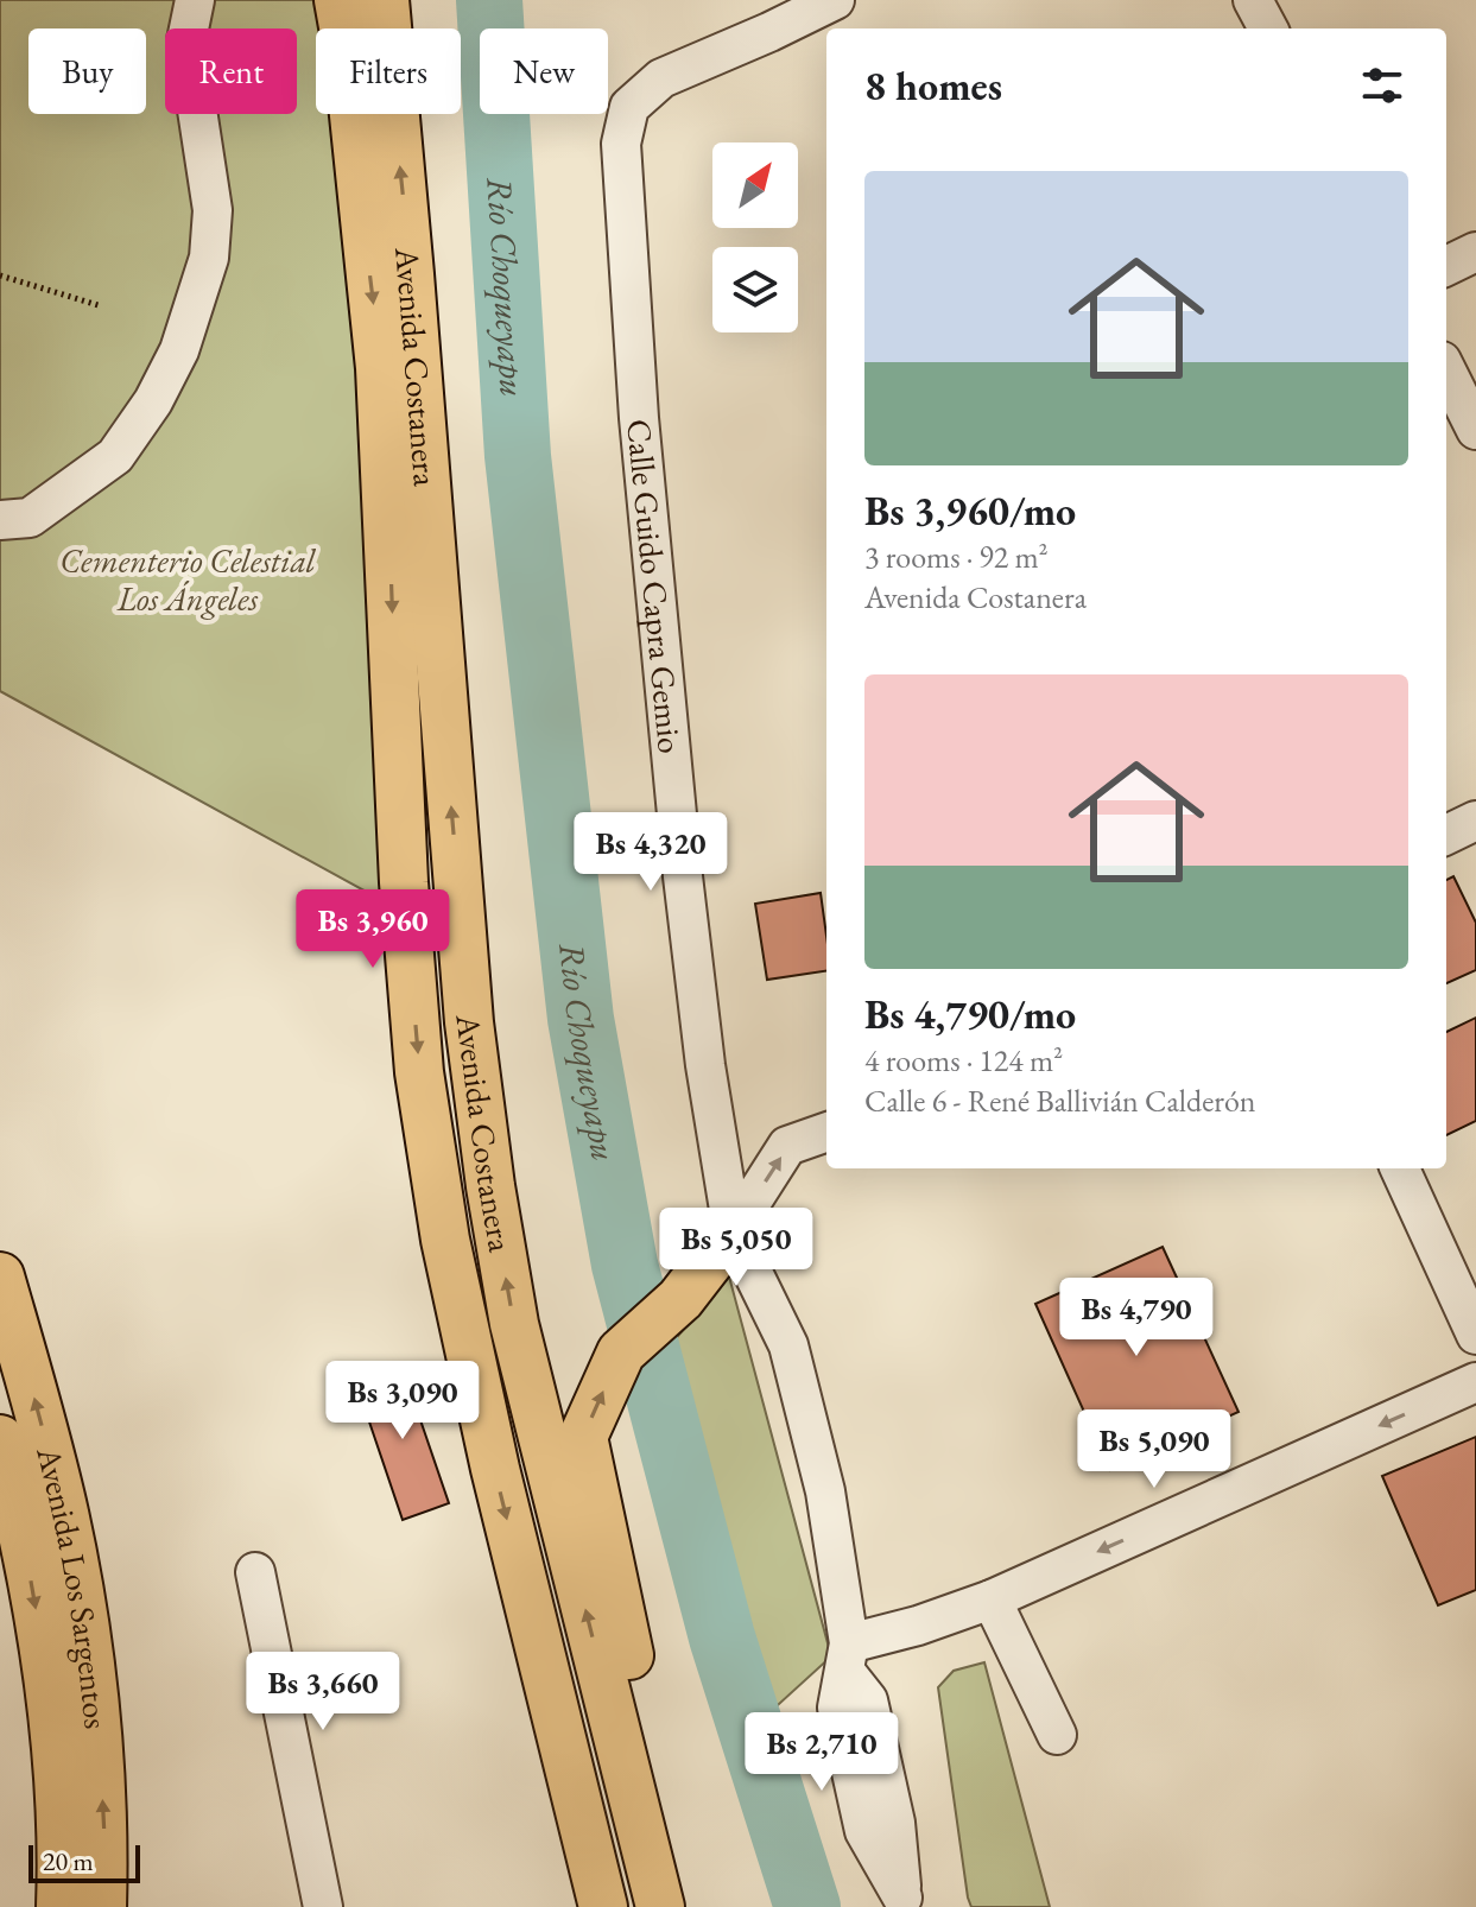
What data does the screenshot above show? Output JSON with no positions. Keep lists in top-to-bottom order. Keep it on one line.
{"streets":{"main road":["Avenida Costanera","Avenida Los Sargentos"],"street":["Calle Guido Capra Gemio"]},"water":["Río Choqueyapu"],"parks":["Cementerio Celestial Los Ángeles"],"scale_bar":"20 m","north":"top right","page":{"chip":["Buy","Rent","Filters","New"],"heading":"8 homes","list":[{"name":"Bs 3,960/mo","note":"3 rooms · 92 m² · Avenida Costanera"},{"name":"Bs 4,790/mo","note":"4 rooms · 124 m² · Calle 6 - René Ballivián Calderón"}],"price":["Bs 4,320","Bs 3,960","Bs 5,050","Bs 4,790","Bs 3,090","Bs 5,090","Bs 3,660","Bs 2,710"],"scale":"20 m"}}
